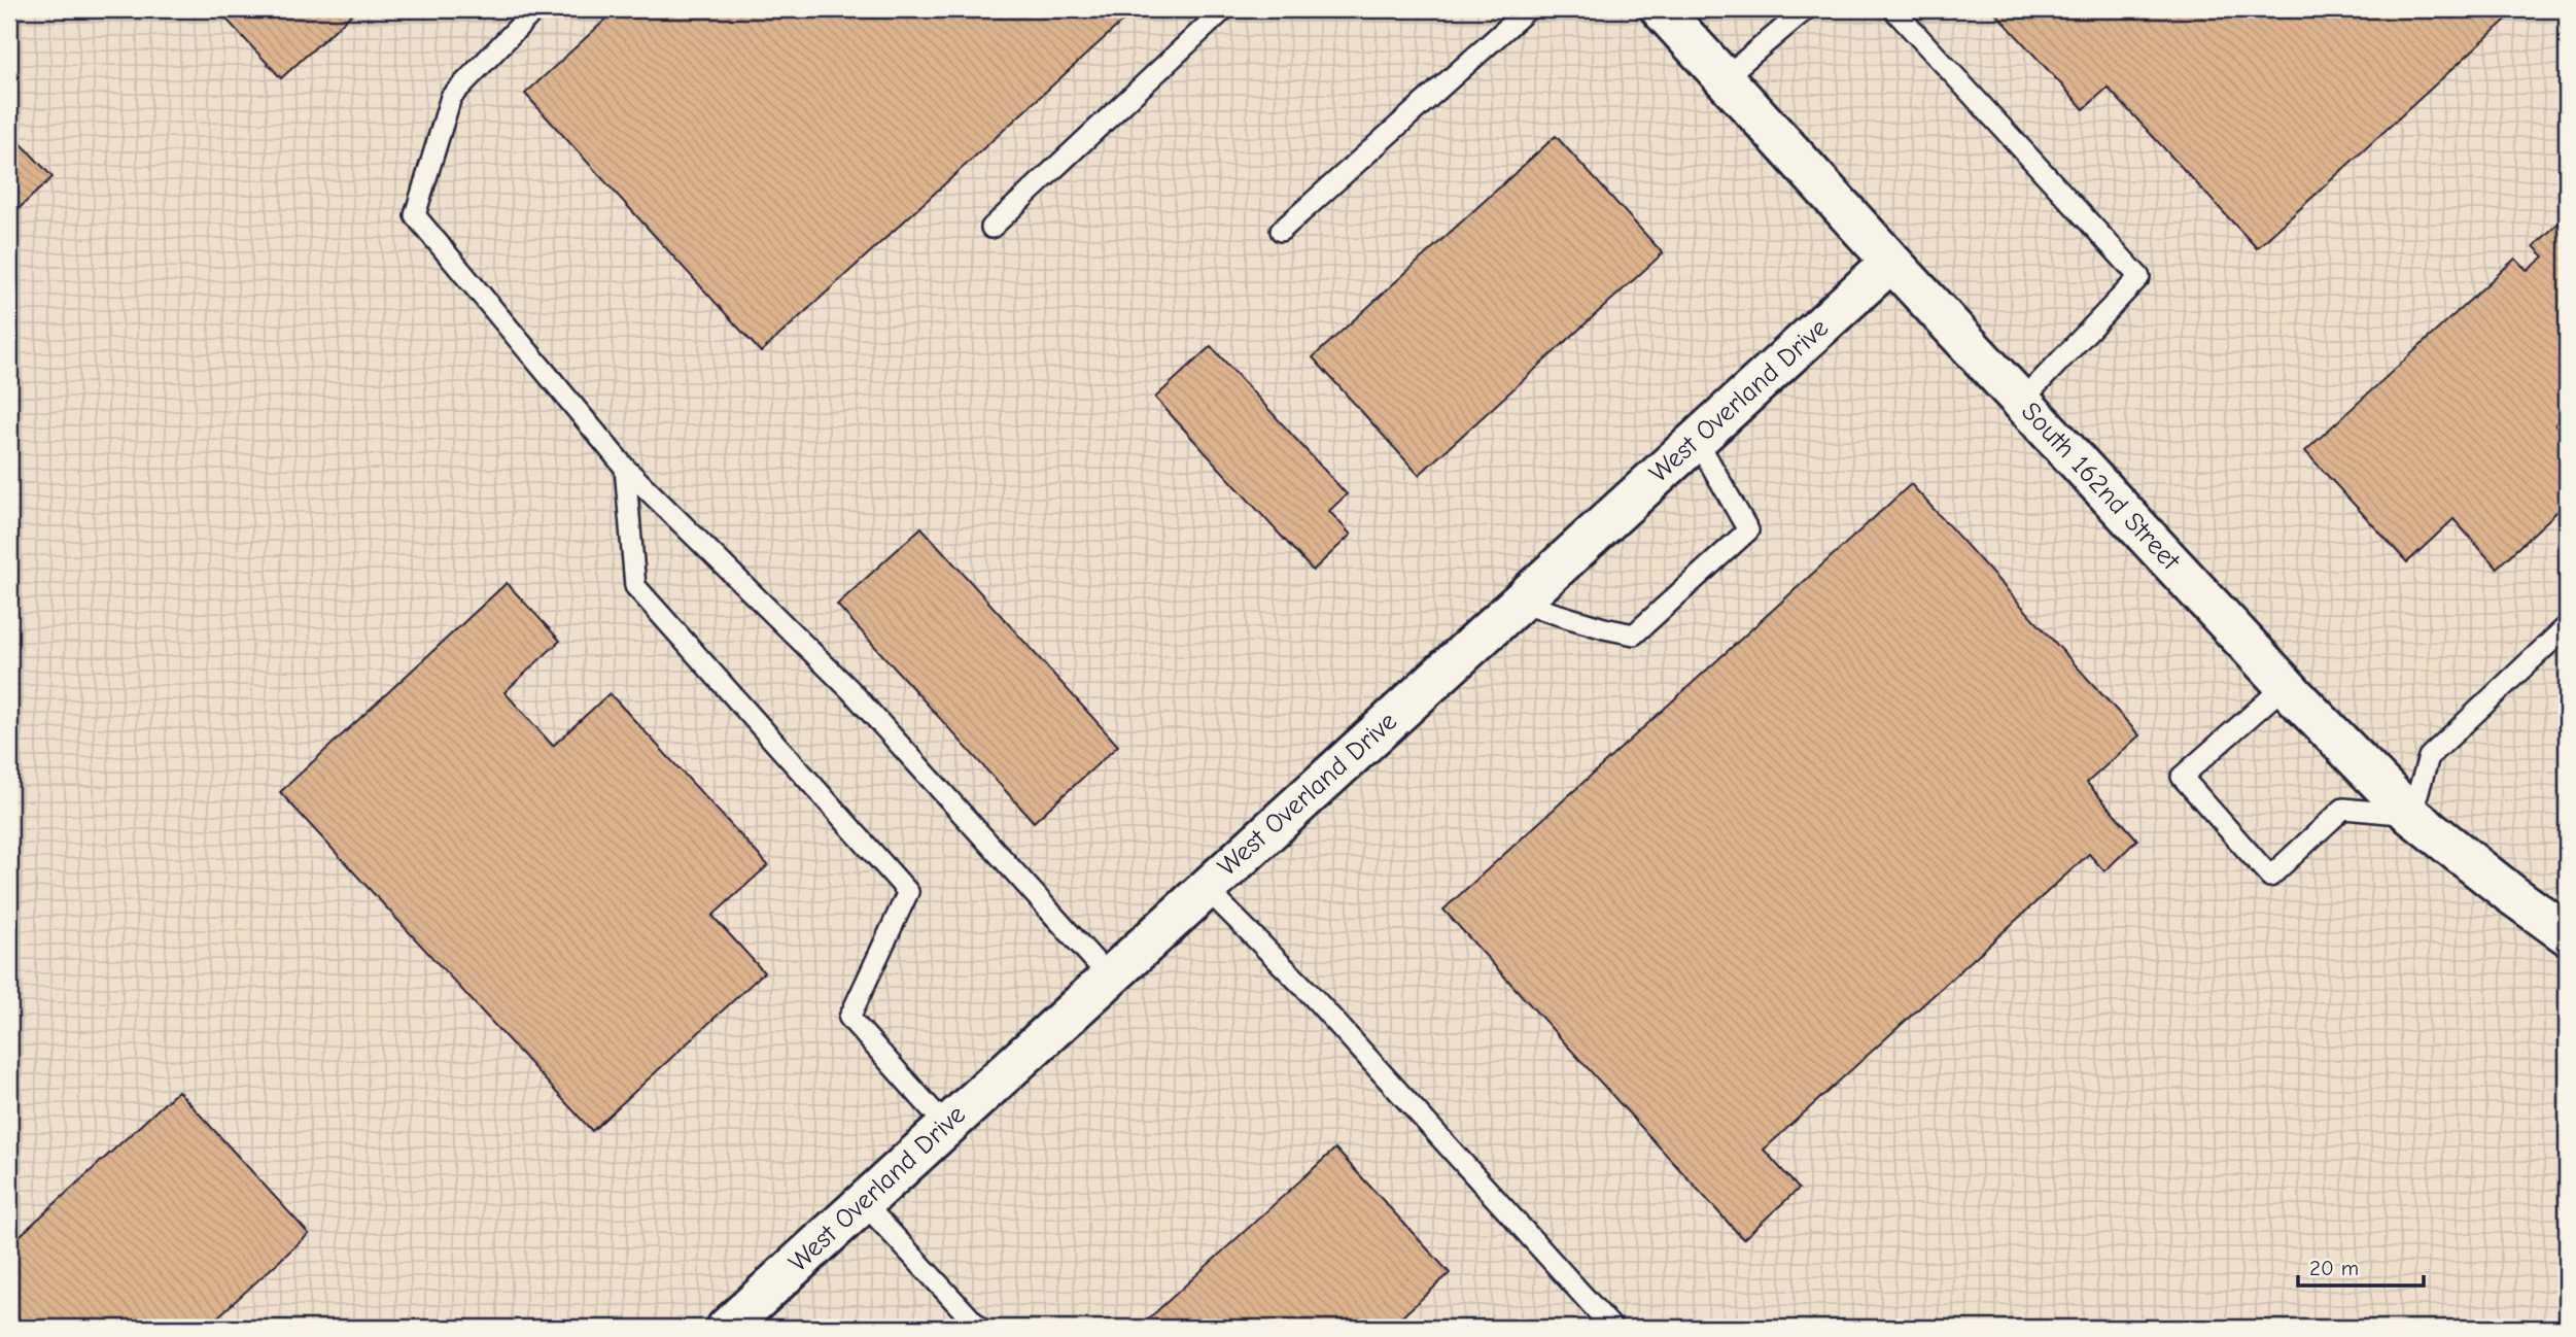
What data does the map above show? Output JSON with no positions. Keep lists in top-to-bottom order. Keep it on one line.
{"streets":{"street":["West Overland Drive","South 162nd Street"]},"crossings":[["West Overland Drive","South 162nd Street"]],"scale_bar":"20 m"}
